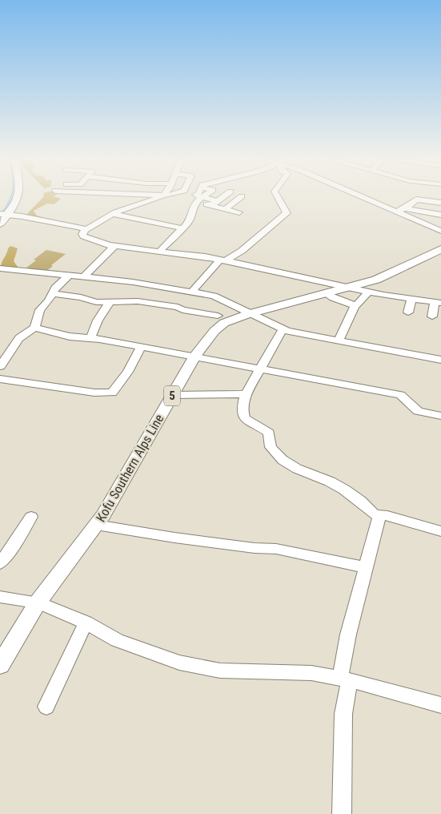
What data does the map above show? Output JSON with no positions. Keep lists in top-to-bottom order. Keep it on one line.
{"streets":{"main road":["5","Kofu Southern Alps Line"]}}
